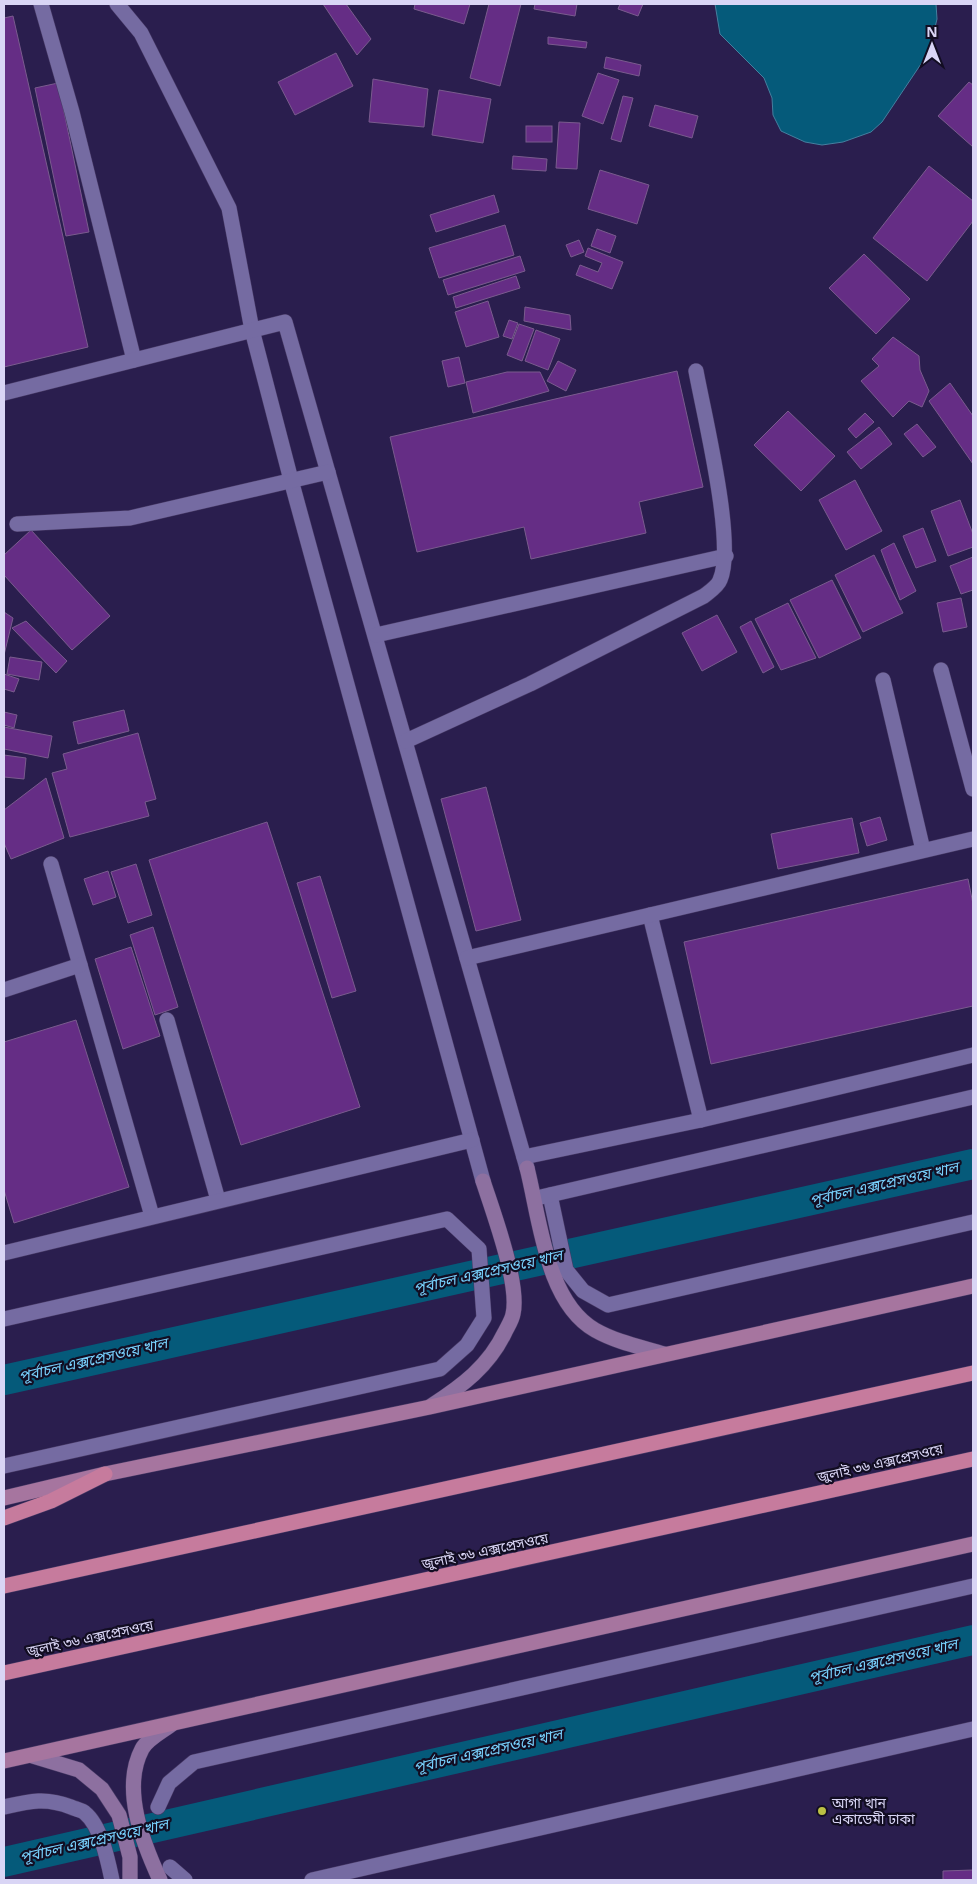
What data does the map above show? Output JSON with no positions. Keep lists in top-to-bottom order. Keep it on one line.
{"streets":{"highway":["জুলাই ৩৬ এক্সপ্রেসওয়ে"]},"water":["পূর্বাচল এক্সপ্রেসওয়ে খাল"],"places":["আগা খান একাডেমী ঢাকা"],"north":"top"}
